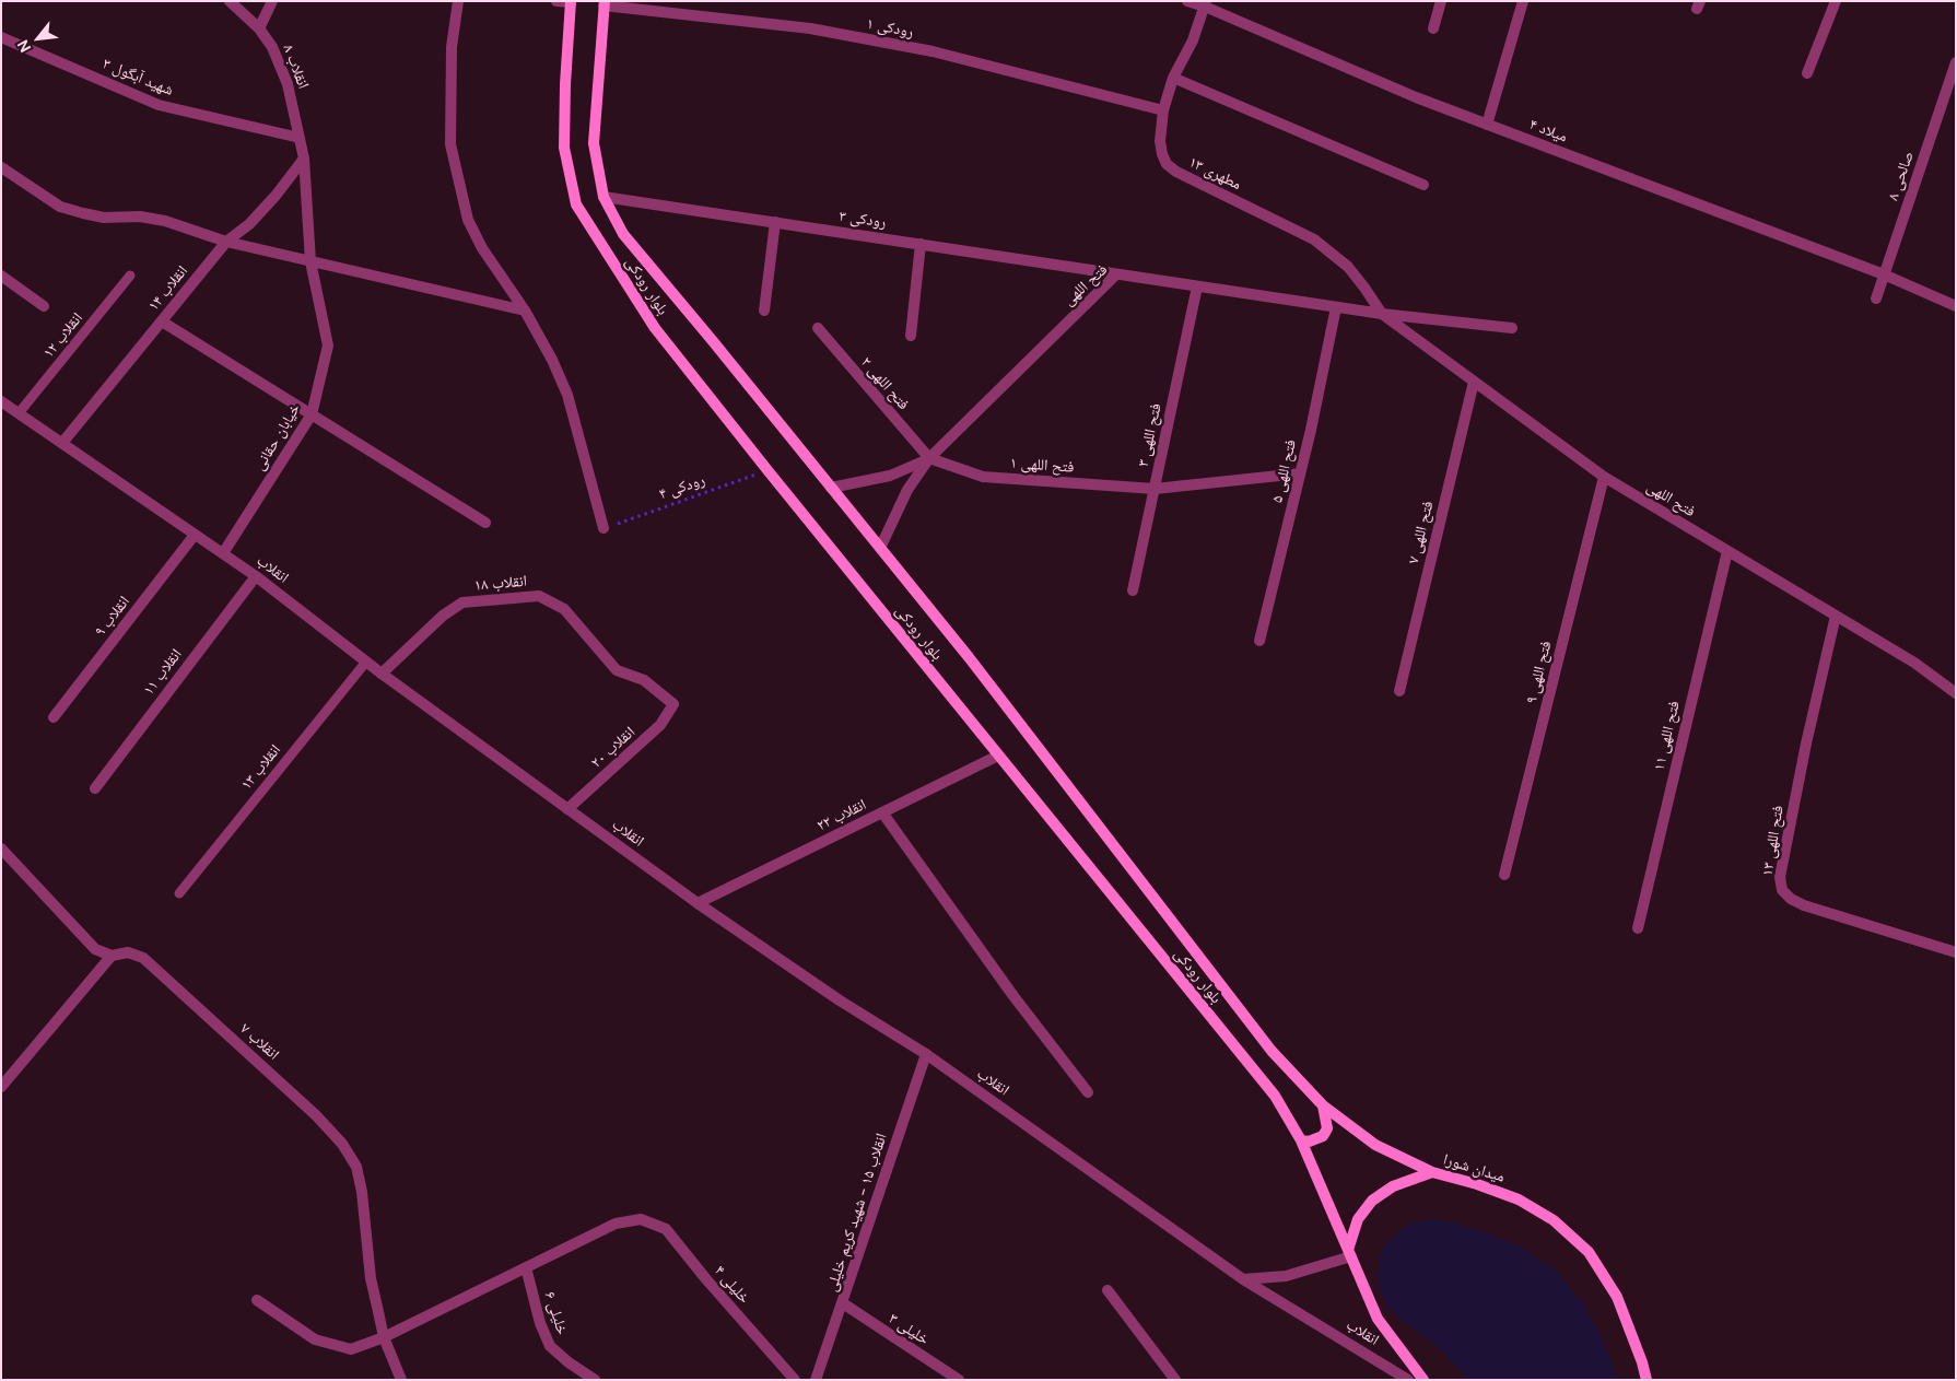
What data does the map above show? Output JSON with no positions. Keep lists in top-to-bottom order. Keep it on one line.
{"streets":{"main road":["بلوار رودکی","میدان شورا"],"street":["رودکی ۱","انقلاب ۸","شهید آبگول ۳","میلاد ۴","مطهری ۱۳","صالحی ۸","رودکی ۳","فتح اللهی","انقلاب ۱۴","فتح اللهی ۲","فتح اللهی ۳","خیابان حقانی","فتح اللهی ۱","فتح اللهی ۵","فتح اللهی ۷","انقلاب","انقلاب ۱۸","انقلاب ۹","انقلاب ۱۱","فتح اللهی ۹","فتح اللهی ۱۱","انقلاب ۲۰","انقلاب ۲۲","فتح اللهی ۱۳","انقلاب ۷","انقلاب ۱۵ - شهید کریم خلیلی","خلیلی ۴","خلیلی ۶","خلیلی ۳"],"lane":["انقلاب ۱۲","انقلاب ۱۳"],"path":["رودکی ۴"]},"crossings":[["رودکی ۱","مطهری ۱۳"],["رودکی ۱","بلوار رودکی"],["انقلاب ۸","شهید آبگول ۳"],["انقلاب ۸","انقلاب ۱۴"],["انقلاب ۸","خیابان حقانی"],["میلاد ۴","مطهری ۱۳"],["میلاد ۴","صالحی ۸"],["مطهری ۱۳","فتح اللهی"],["رودکی ۳","فتح اللهی"],["رودکی ۳","بلوار رودکی"],["فتح اللهی","فتح اللهی ۲"],["فتح اللهی","فتح اللهی ۳"],["فتح اللهی","فتح اللهی ۱"],["فتح اللهی","فتح اللهی ۵"],["فتح اللهی","فتح اللهی ۷"],["فتح اللهی","فتح اللهی ۹"],["فتح اللهی","فتح اللهی ۱۱"],["فتح اللهی","فتح اللهی ۱۳"],["بلوار رودکی","رودکی ۴"],["بلوار رودکی","انقلاب ۲۲"],["بلوار رودکی","میدان شورا"],["انقلاب ۱۴","خیابان حقانی"],["انقلاب ۱۴","انقلاب"],["انقلاب ۱۲","انقلاب"],["فتح اللهی ۲","فتح اللهی ۱"],["فتح اللهی ۳","فتح اللهی ۱"],["خیابان حقانی","انقلاب"],["فتح اللهی ۱","فتح اللهی ۵"],["انقلاب","انقلاب ۱۸"],["انقلاب","انقلاب ۹"],["انقلاب","انقلاب ۱۱"],["انقلاب","انقلاب ۲۰"],["انقلاب","انقلاب ۱۳"],["انقلاب","انقلاب ۲۲"],["انقلاب","انقلاب ۱۵ - شهید کریم خلیلی"],["انقلاب ۱۸","انقلاب ۲۰"],["انقلاب ۱۵ - شهید کریم خلیلی","خلیلی ۳"],["خلیلی ۴","خلیلی ۶"]],"north":"bottom left"}
